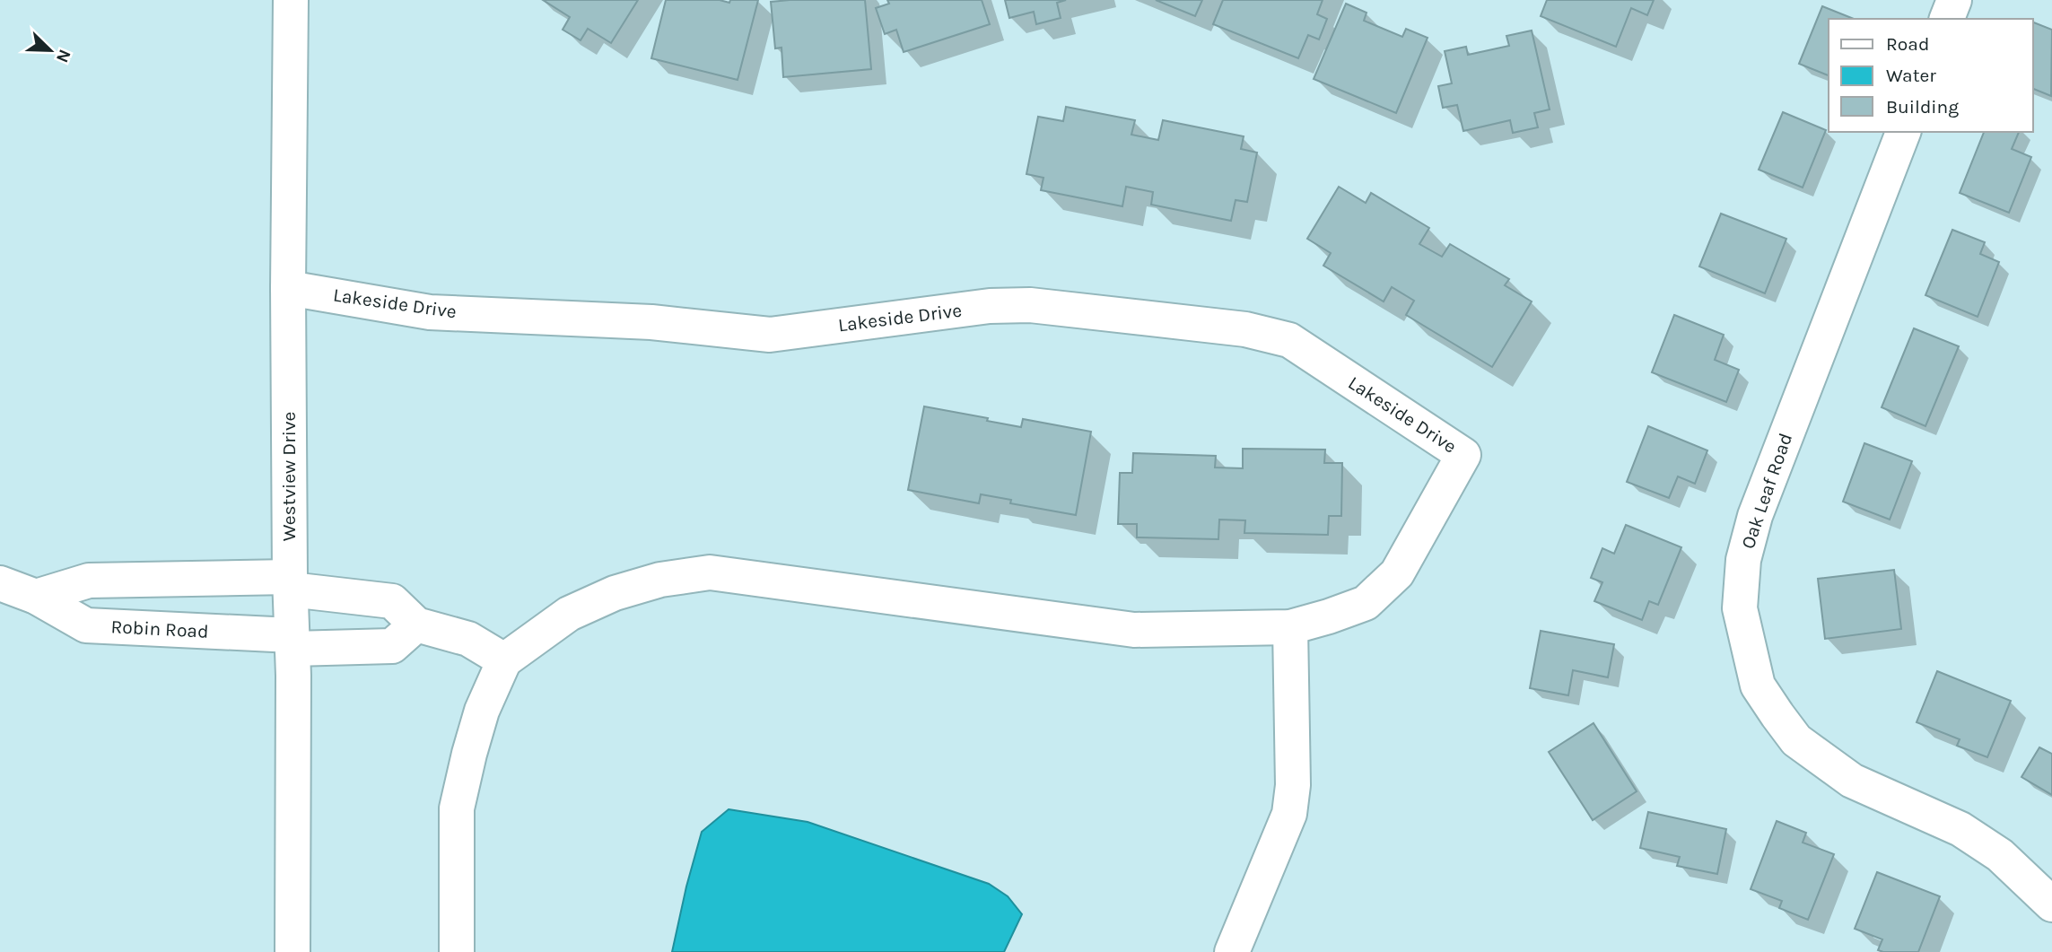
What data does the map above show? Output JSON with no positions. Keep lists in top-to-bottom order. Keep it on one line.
{"streets":{"street":["Lakeside Drive","Westview Drive","Oak Leaf Road","Robin Road"]},"crossings":[["Lakeside Drive","Westview Drive"],["Westview Drive","Robin Road"]],"legend":["Road","Water","Building"],"north":"bottom right"}
